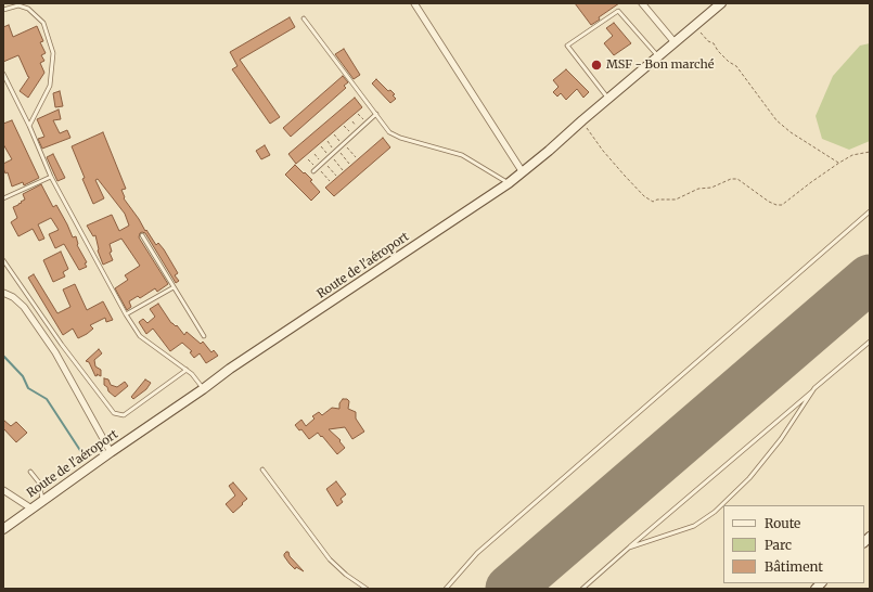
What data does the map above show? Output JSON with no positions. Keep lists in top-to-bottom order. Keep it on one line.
{"streets":{"street":["Route de l'aéroport"]},"places":["MSF - Bon marché"],"legend":["Route","Parc","Bâtiment"]}
